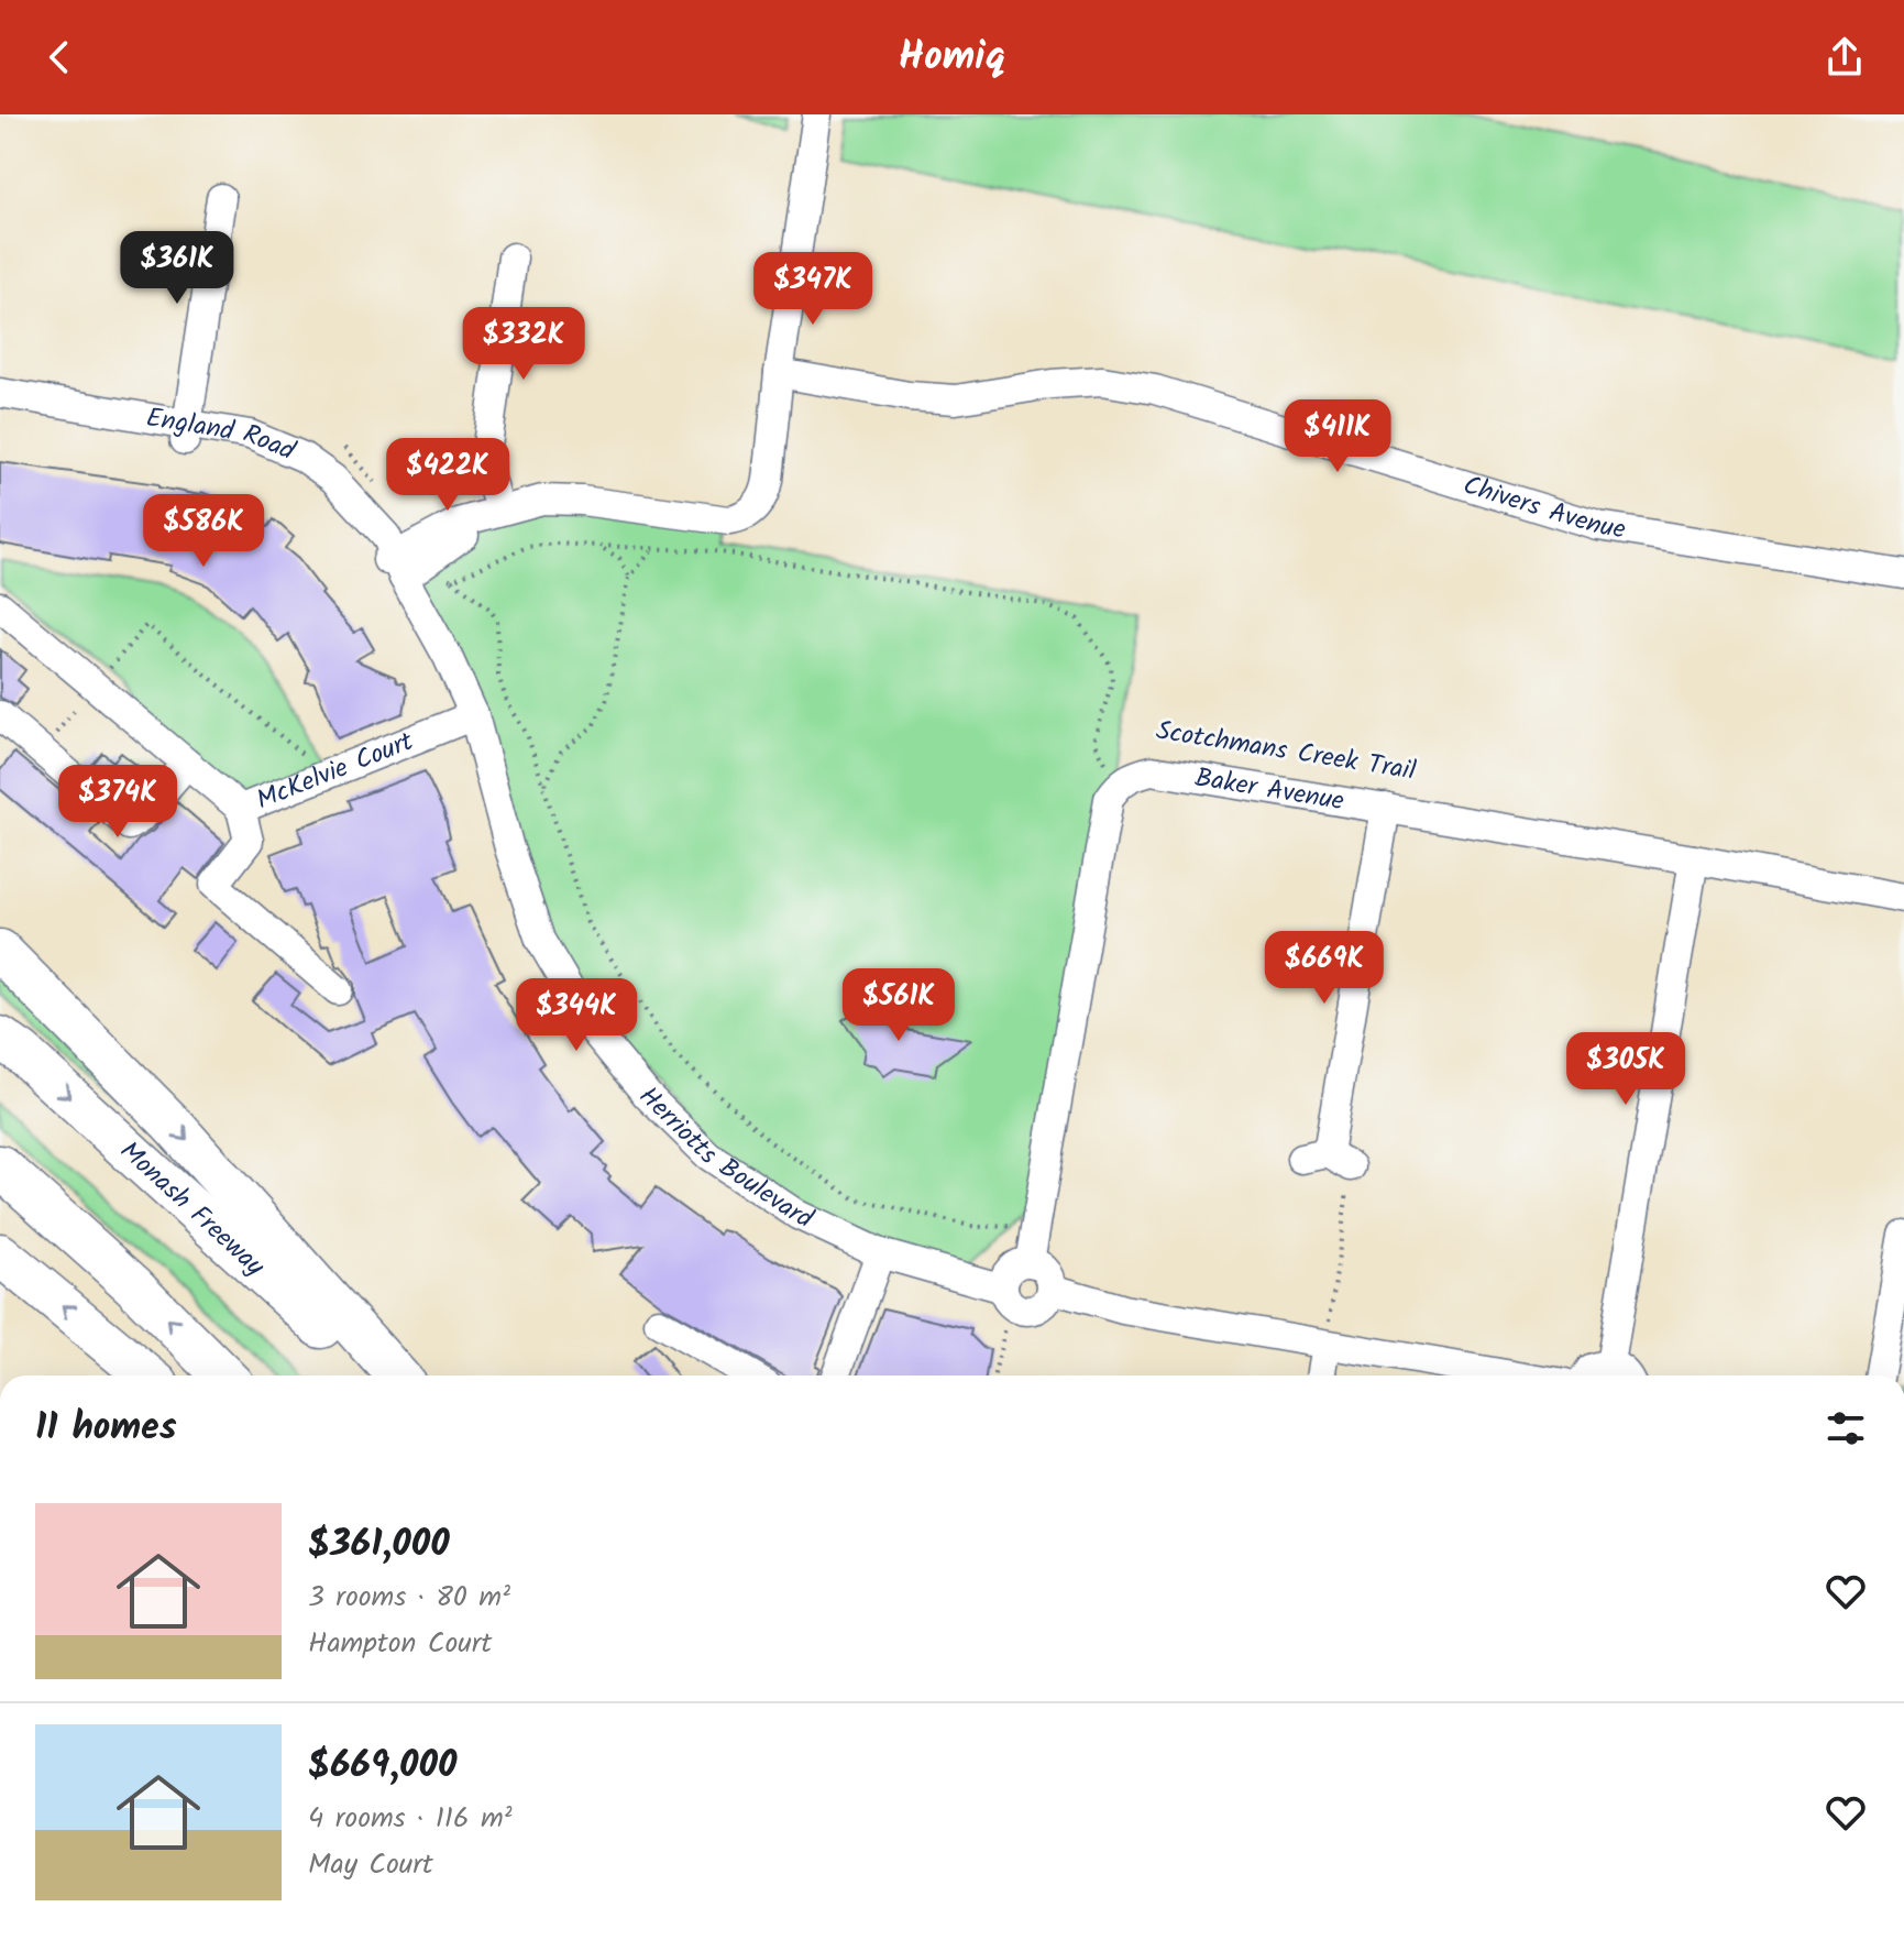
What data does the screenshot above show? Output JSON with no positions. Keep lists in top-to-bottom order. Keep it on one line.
{"streets":{"highway":["Monash Freeway"],"street":["England Road","Chivers Avenue","McKelvie Court","Baker Avenue","Herriotts Boulevard"],"path":["Scotchmans Creek Trail"]},"crossings":[["England Road","Herriotts Boulevard"],["McKelvie Court","Herriotts Boulevard"],["Baker Avenue","Herriotts Boulevard"]],"page":{"header":"Homiq","price":["$361K","$347K","$332K","$411K","$422K","$586K","$374K","$669K","$561K","$344K","$305K"],"heading":"11 homes","list":[{"name":"$361,000","note":"3 rooms · 80 m² · Hampton Court"},{"name":"$669,000","note":"4 rooms · 116 m² · May Court"}]}}
